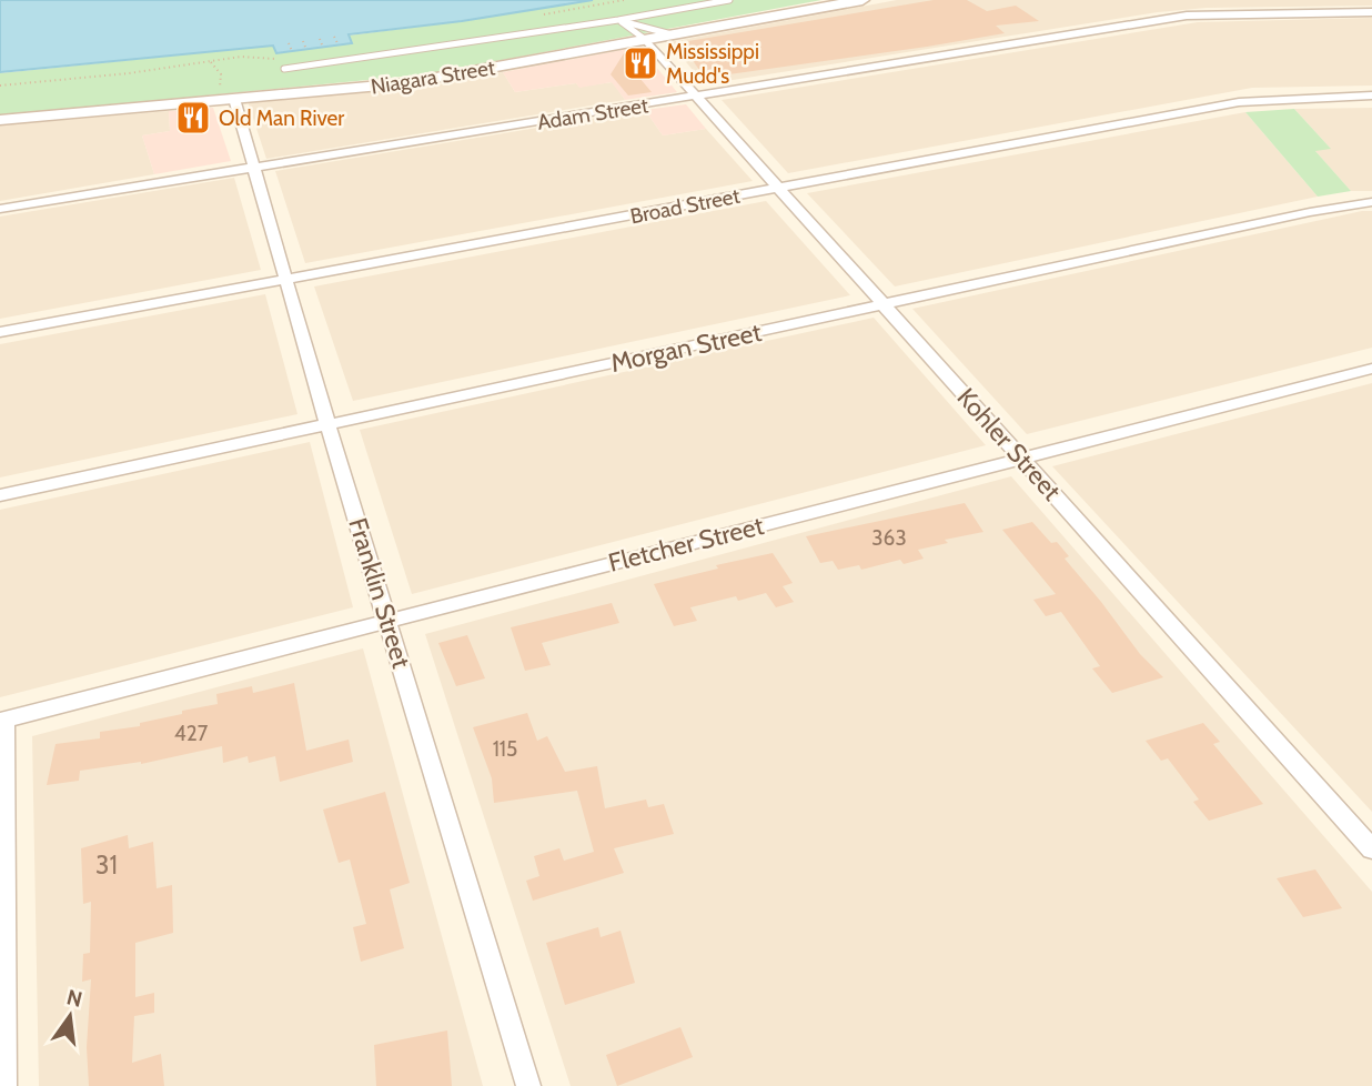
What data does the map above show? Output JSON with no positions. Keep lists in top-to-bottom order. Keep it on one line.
{"streets":{"main road":["Niagara Street"],"street":["Adam Street","Broad Street","Morgan Street","Kohler Street","Fletcher Street","Franklin Street"]},"crossings":[["Niagara Street","Kohler Street"],["Niagara Street","Franklin Street"],["Adam Street","Kohler Street"],["Adam Street","Franklin Street"],["Broad Street","Kohler Street"],["Broad Street","Franklin Street"],["Morgan Street","Kohler Street"],["Morgan Street","Franklin Street"],["Kohler Street","Fletcher Street"],["Fletcher Street","Franklin Street"]],"places":{"restaurant":["Mississippi Mudd's","Old Man River"]},"house_numbers":["363","427","115","31"],"north":"top"}
